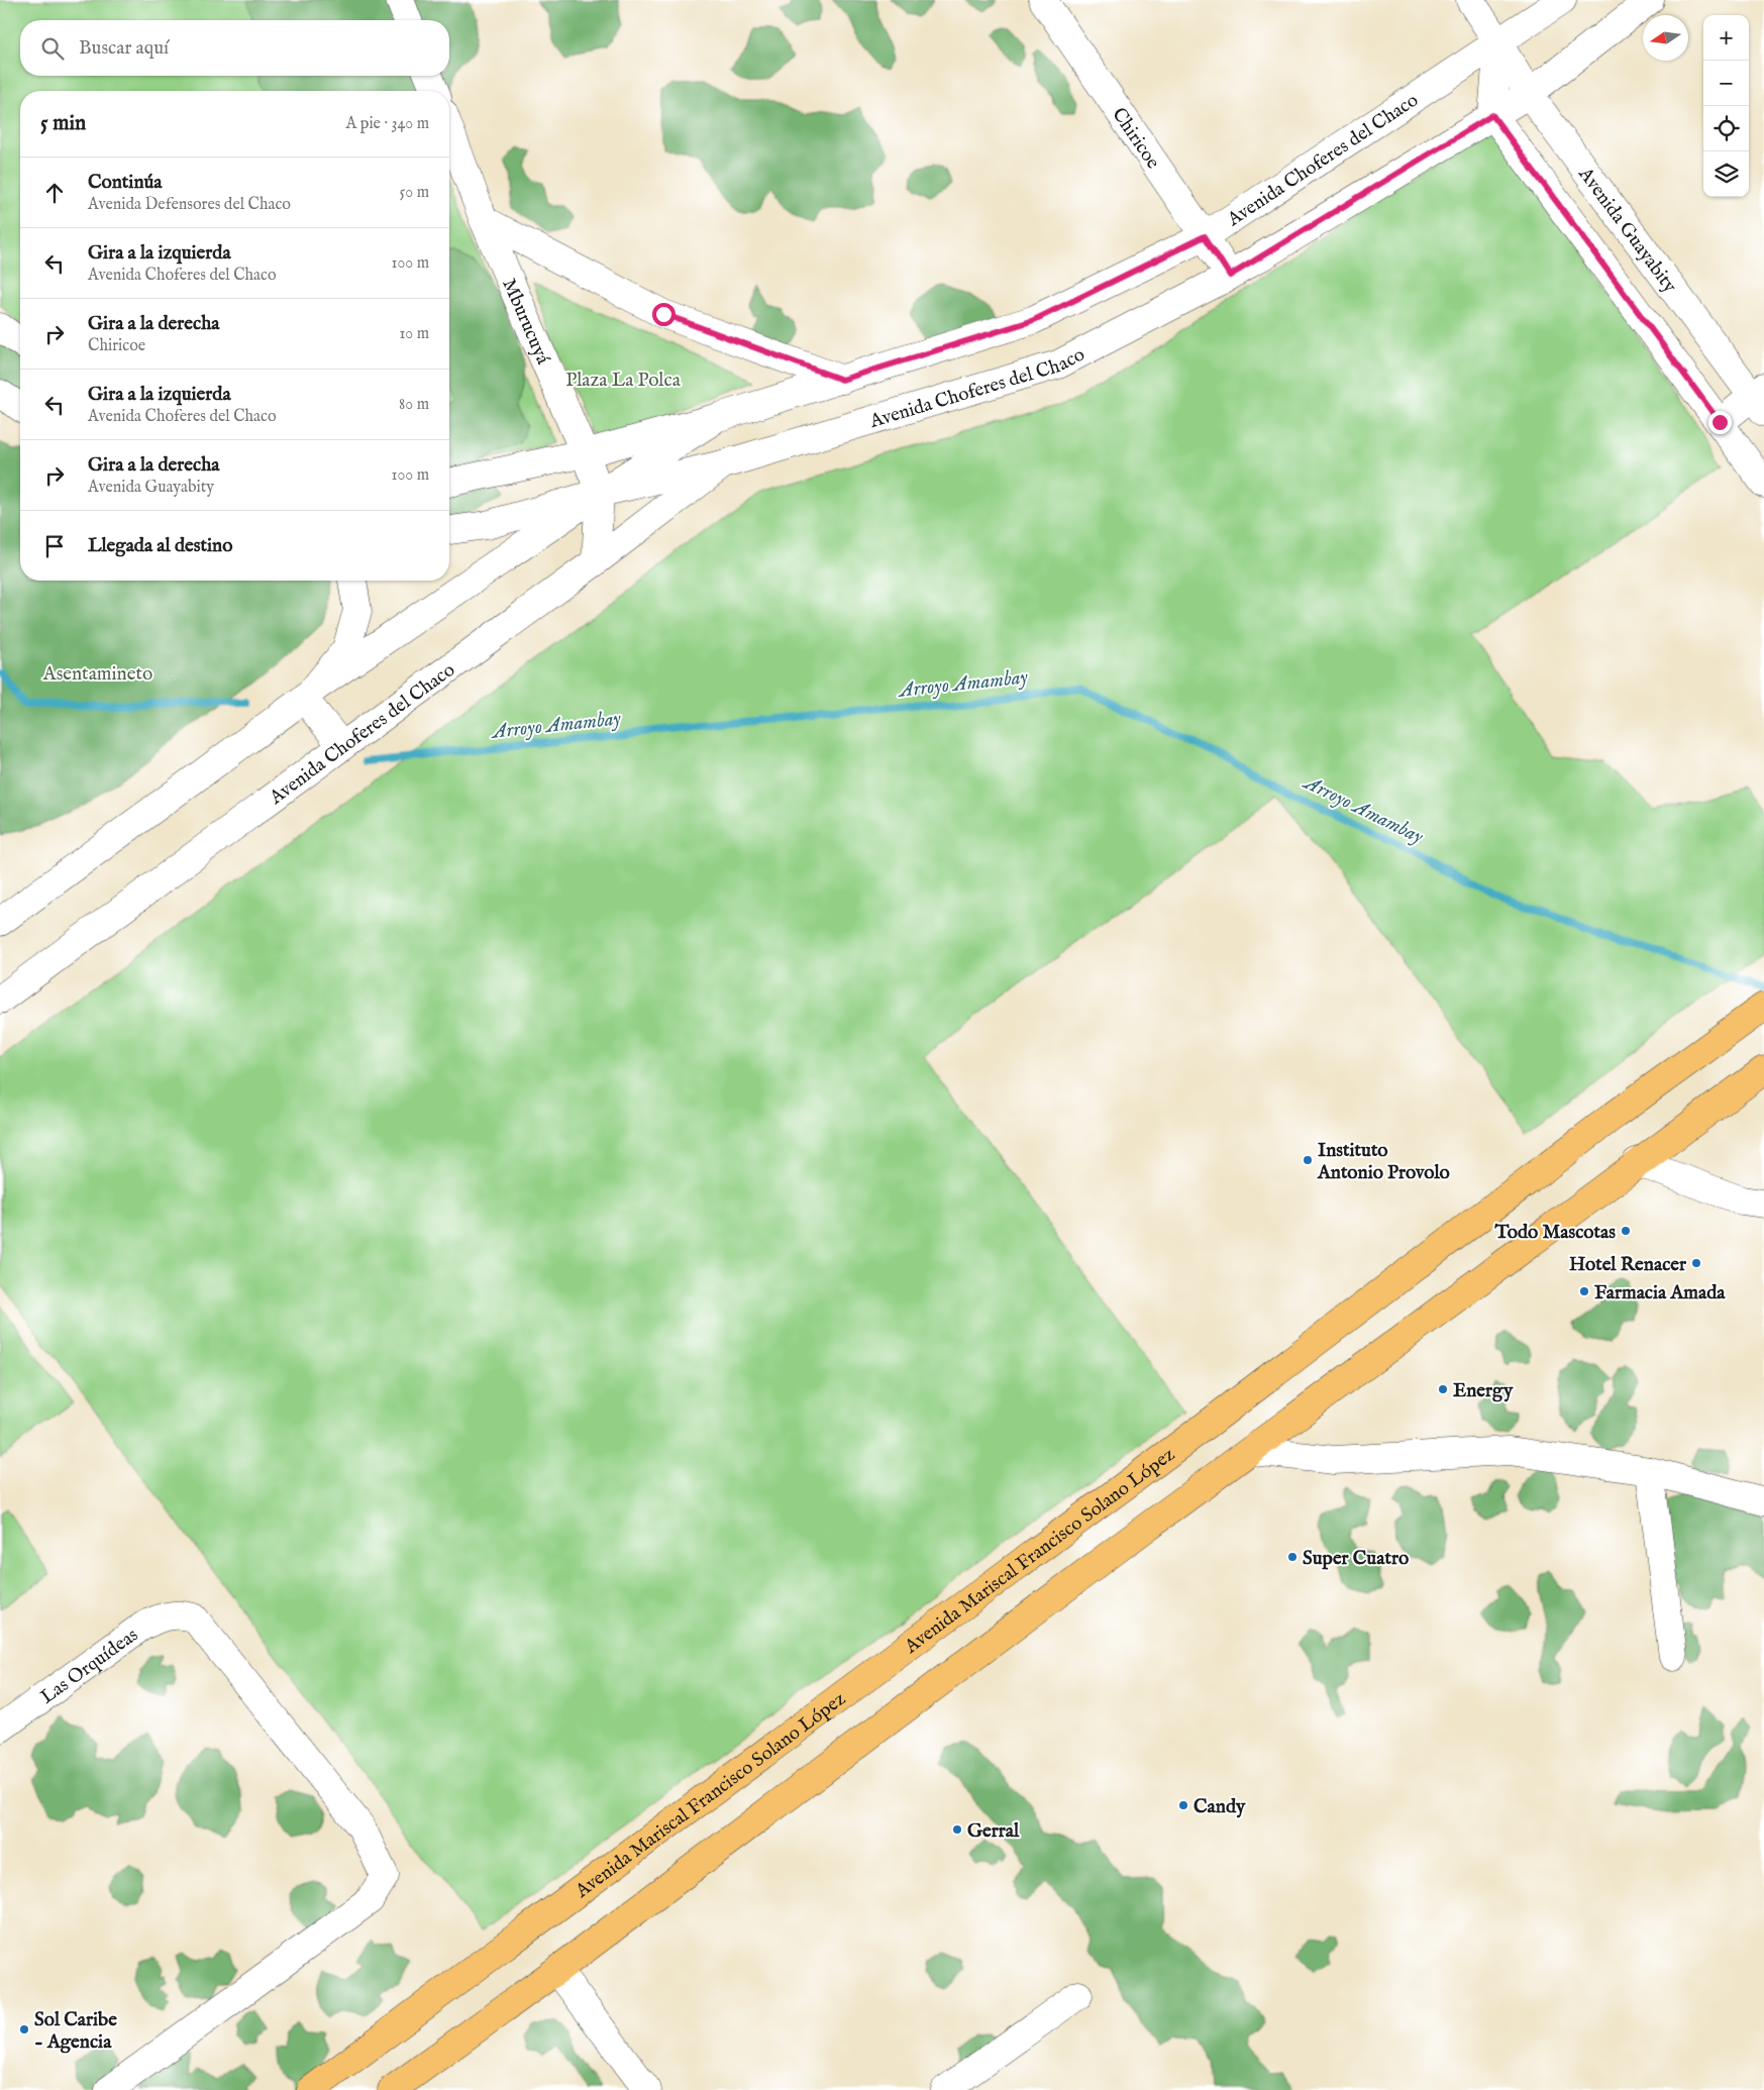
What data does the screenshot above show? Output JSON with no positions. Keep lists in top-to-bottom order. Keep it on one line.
{"streets":{"main road":["Avenida Mariscal Francisco Solano López"],"street":["Chiricoe","Avenida Choferes del Chaco","Avenida Guayabity","Mburucuyá","Las Orquídeas"]},"crossings":[["Chiricoe","Avenida Choferes del Chaco"],["Avenida Choferes del Chaco","Avenida Guayabity"],["Avenida Choferes del Chaco","Mburucuyá"]],"water":["Arroyo Amambay"],"parks":["Plaza La Polca","Asentamineto"],"places":["Instituto Antonio Provolo","Todo Mascotas","Hotel Renacer","Farmacia Amada","Energy","Super Cuatro","Candy","Gerral","Sol Caribe - Agencia"],"north":"left","page":{"map_buttons":["+","−"],"search":"Buscar aquí","heading":["5 min","A pie · 340 m"],"list":[["Continúa","Avenida Defensores del Chaco","50 m"],["Gira a la izquierda","Avenida Choferes del Chaco","100 m"],["Gira a la derecha","Chiricoe","10 m"],["Gira a la izquierda","Avenida Choferes del Chaco","80 m"],["Gira a la derecha","Avenida Guayabity","100 m"],"Llegada al destino"]}}
